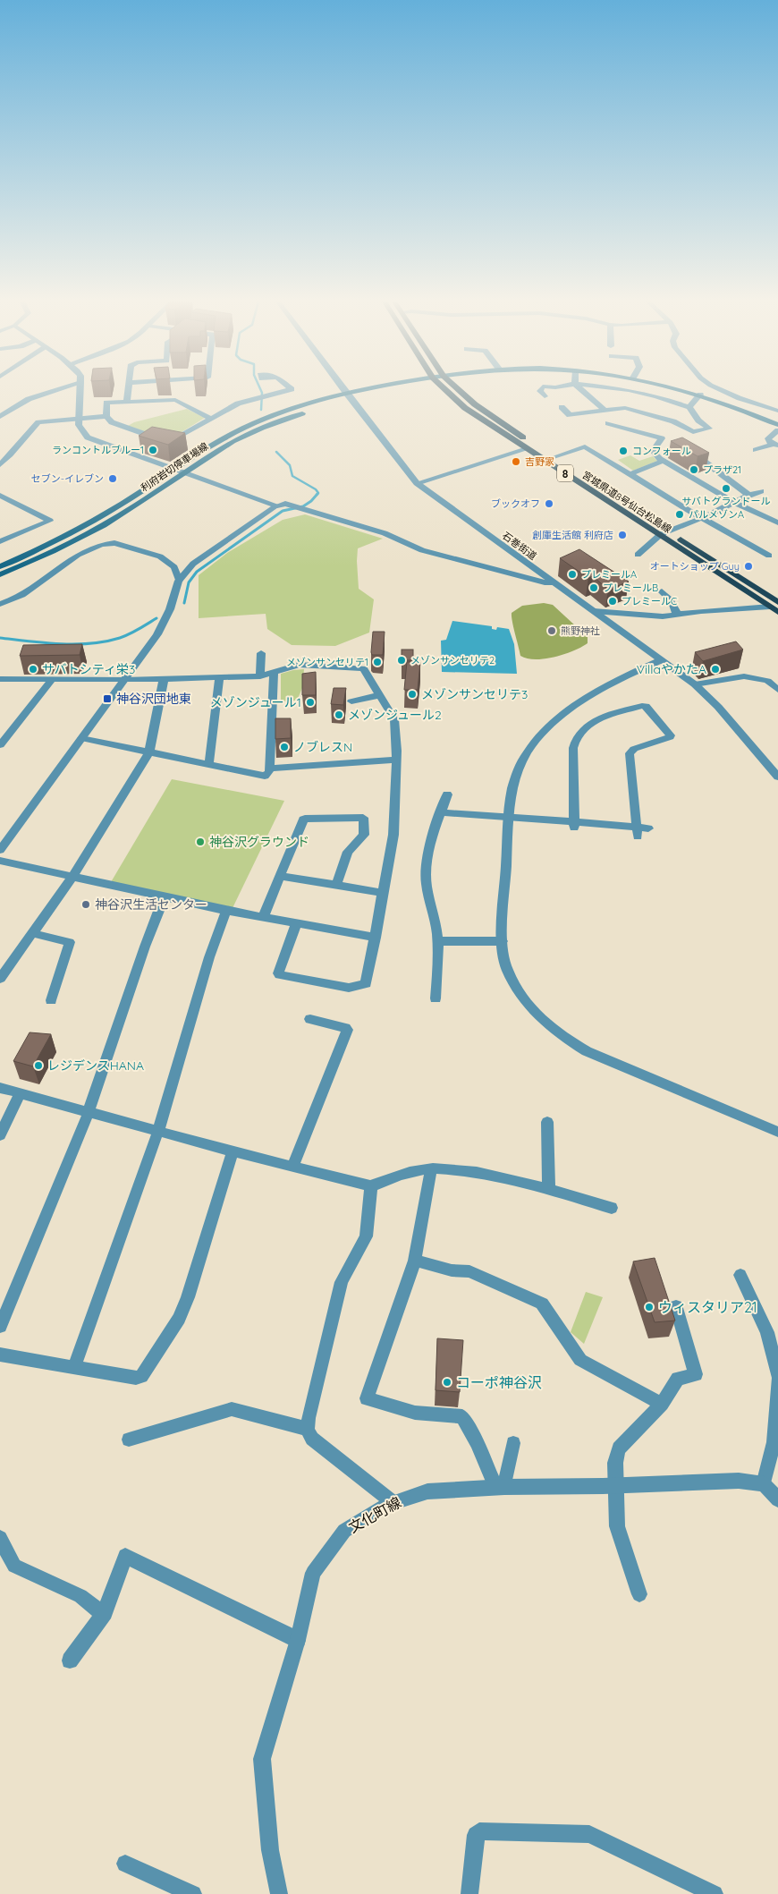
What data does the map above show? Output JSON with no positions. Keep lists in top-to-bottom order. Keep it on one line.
{"streets":{"main road":["利府岩切停車場線","8","宮城県道8号仙台松島線"],"street":["石巻街道","文化町線"]},"crossings":[["利府岩切停車場線","石巻街道"]],"places":{"other":["ランコントルブルー1","コンフォール","吉野家","プラザ21","セブン-イレブン","サバトグランドール","ブックオフ","パルメゾンA","創庫生活館 利府店","オートショップ Guy","プレミールA","プレミールB","プレミールC","熊野神社","メゾンサンセリテ2","メゾンサンセリテ1","サバトシティ栄3","VillaやかたA","メゾンサンセリテ3","メゾンジュール1","メゾンジュール2","ノブレスN","神谷沢グラウンド","神谷沢生活センター","レジデンスHANA","ウィスタリア21","コーポ神谷沢"],"transit":["神谷沢団地東"]}}
